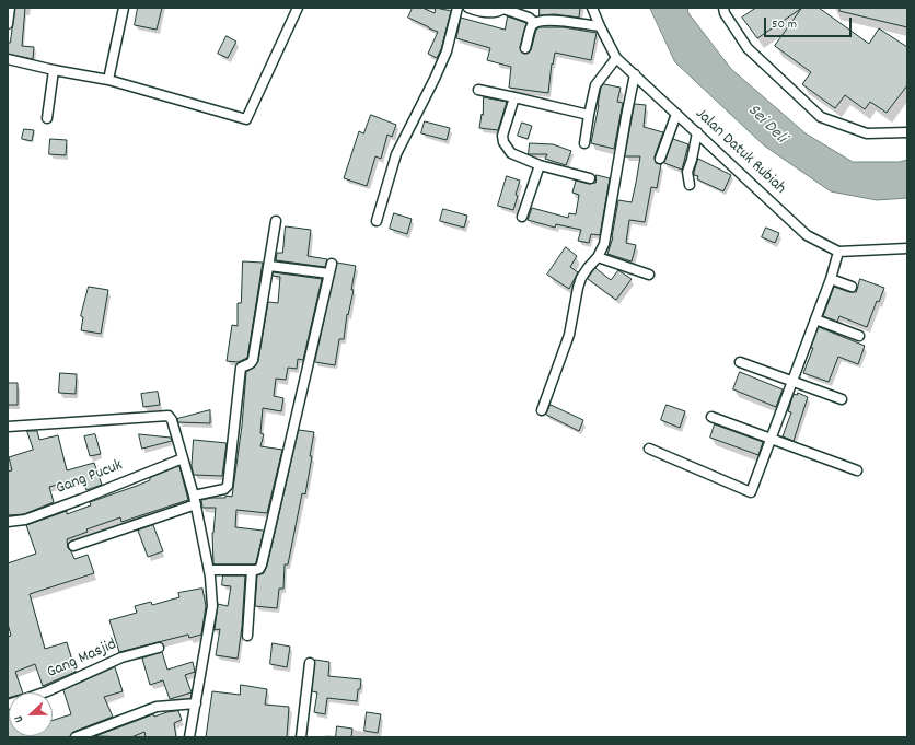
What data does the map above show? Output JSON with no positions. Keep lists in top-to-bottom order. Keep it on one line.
{"streets":{"street":["Jalan Datuk Rubiah","Gang Pucuk","Gang Masjid"]},"water":["Sei Deli"],"scale_bar":"50 m","north":"left"}
